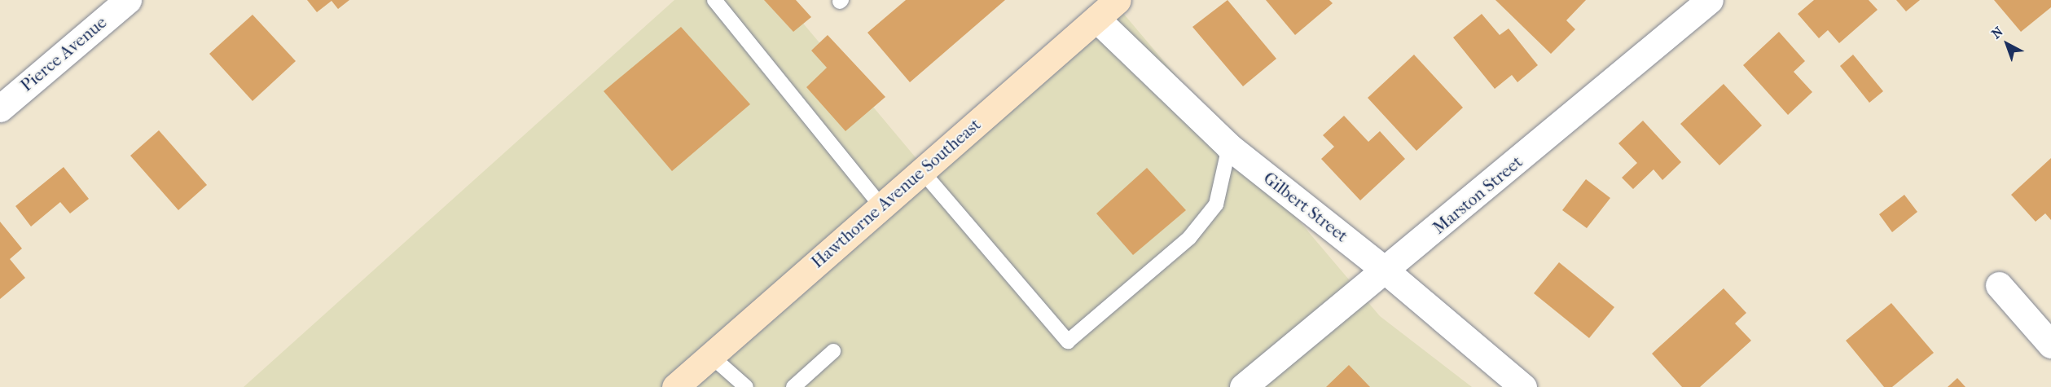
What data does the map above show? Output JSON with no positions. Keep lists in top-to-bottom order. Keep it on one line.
{"streets":{"street":["Pierce Avenue","Hawthorne Avenue Southeast","Marston Street","Gilbert Street"]},"crossings":[["Hawthorne Avenue Southeast","Gilbert Street"],["Marston Street","Gilbert Street"]],"north":"top left"}
